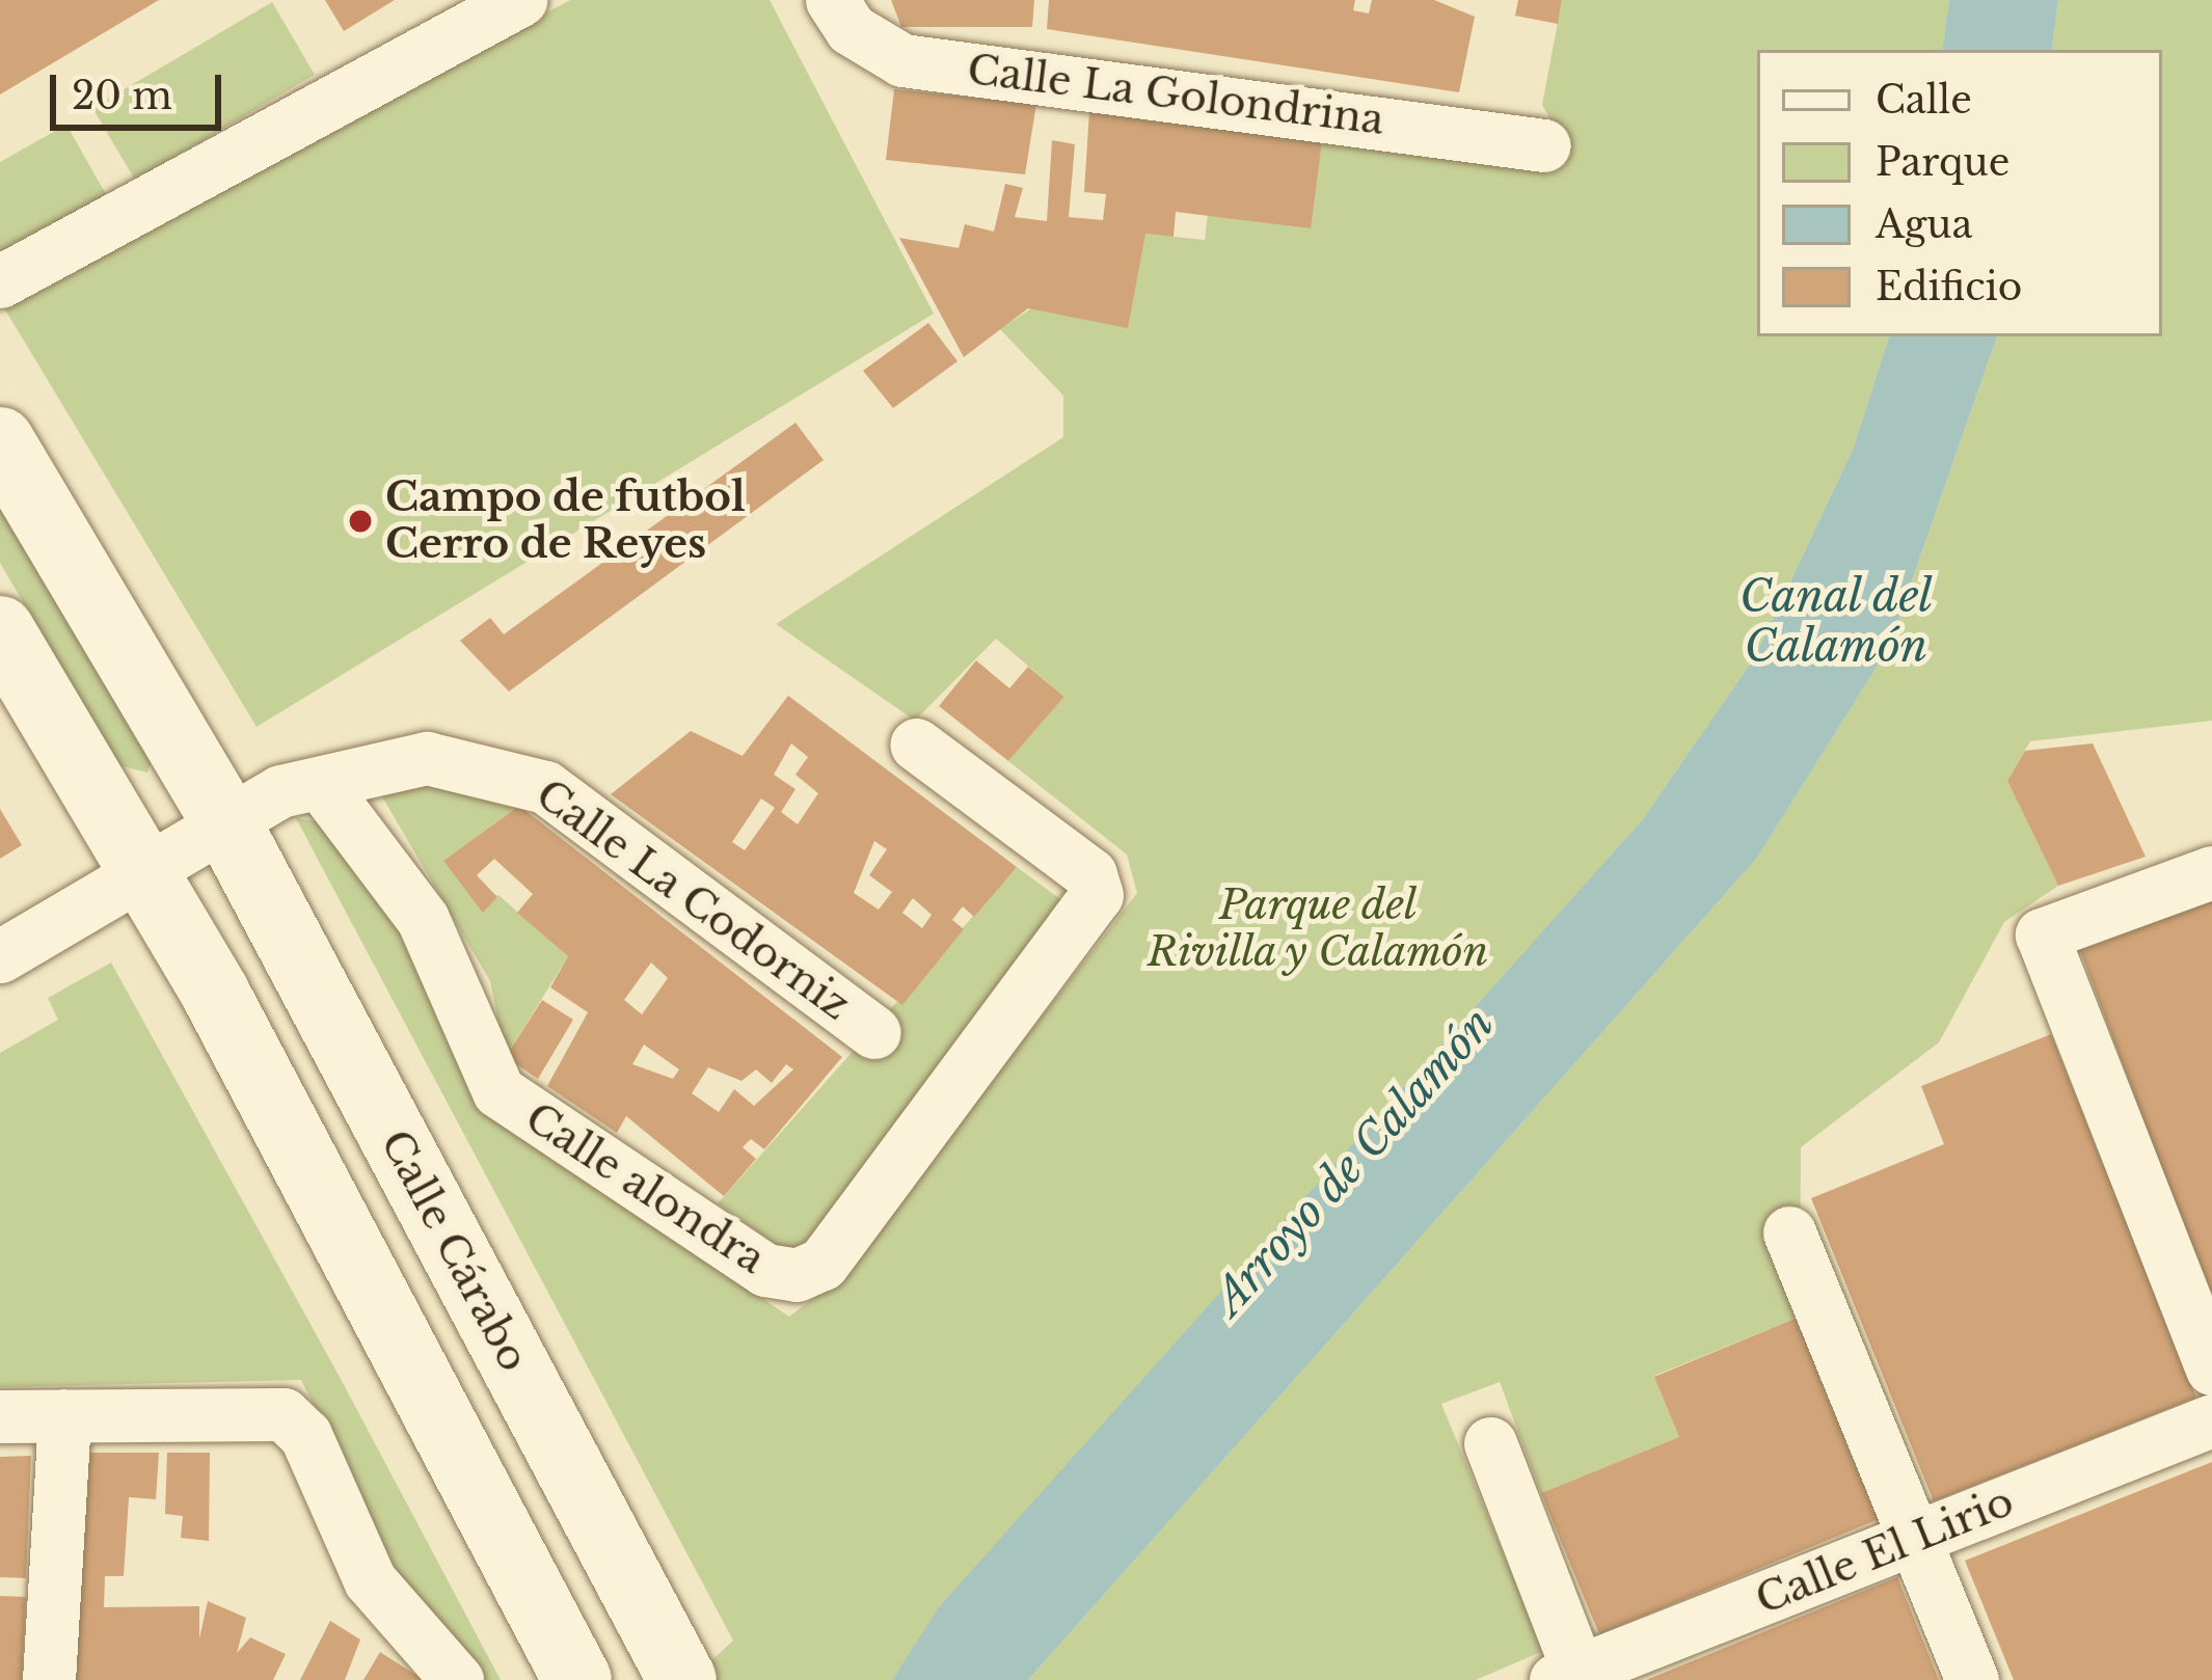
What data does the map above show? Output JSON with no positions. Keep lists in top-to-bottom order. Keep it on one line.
{"streets":{"main road":["Calle Cárabo"],"street":["Calle La Golondrina","Calle La Codorniz","Calle alondra","Calle El Lirio"]},"crossings":[["Calle La Codorniz","Calle alondra"],["Calle La Codorniz","Calle Cárabo"]],"water":["Canal del Calamón","Arroyo de Calamón"],"parks":["Parque del Rivilla y Calamón"],"places":["Campo de futbol Cerro de Reyes"],"legend":["Calle","Parque","Agua","Edificio"],"scale_bar":"20 m"}
